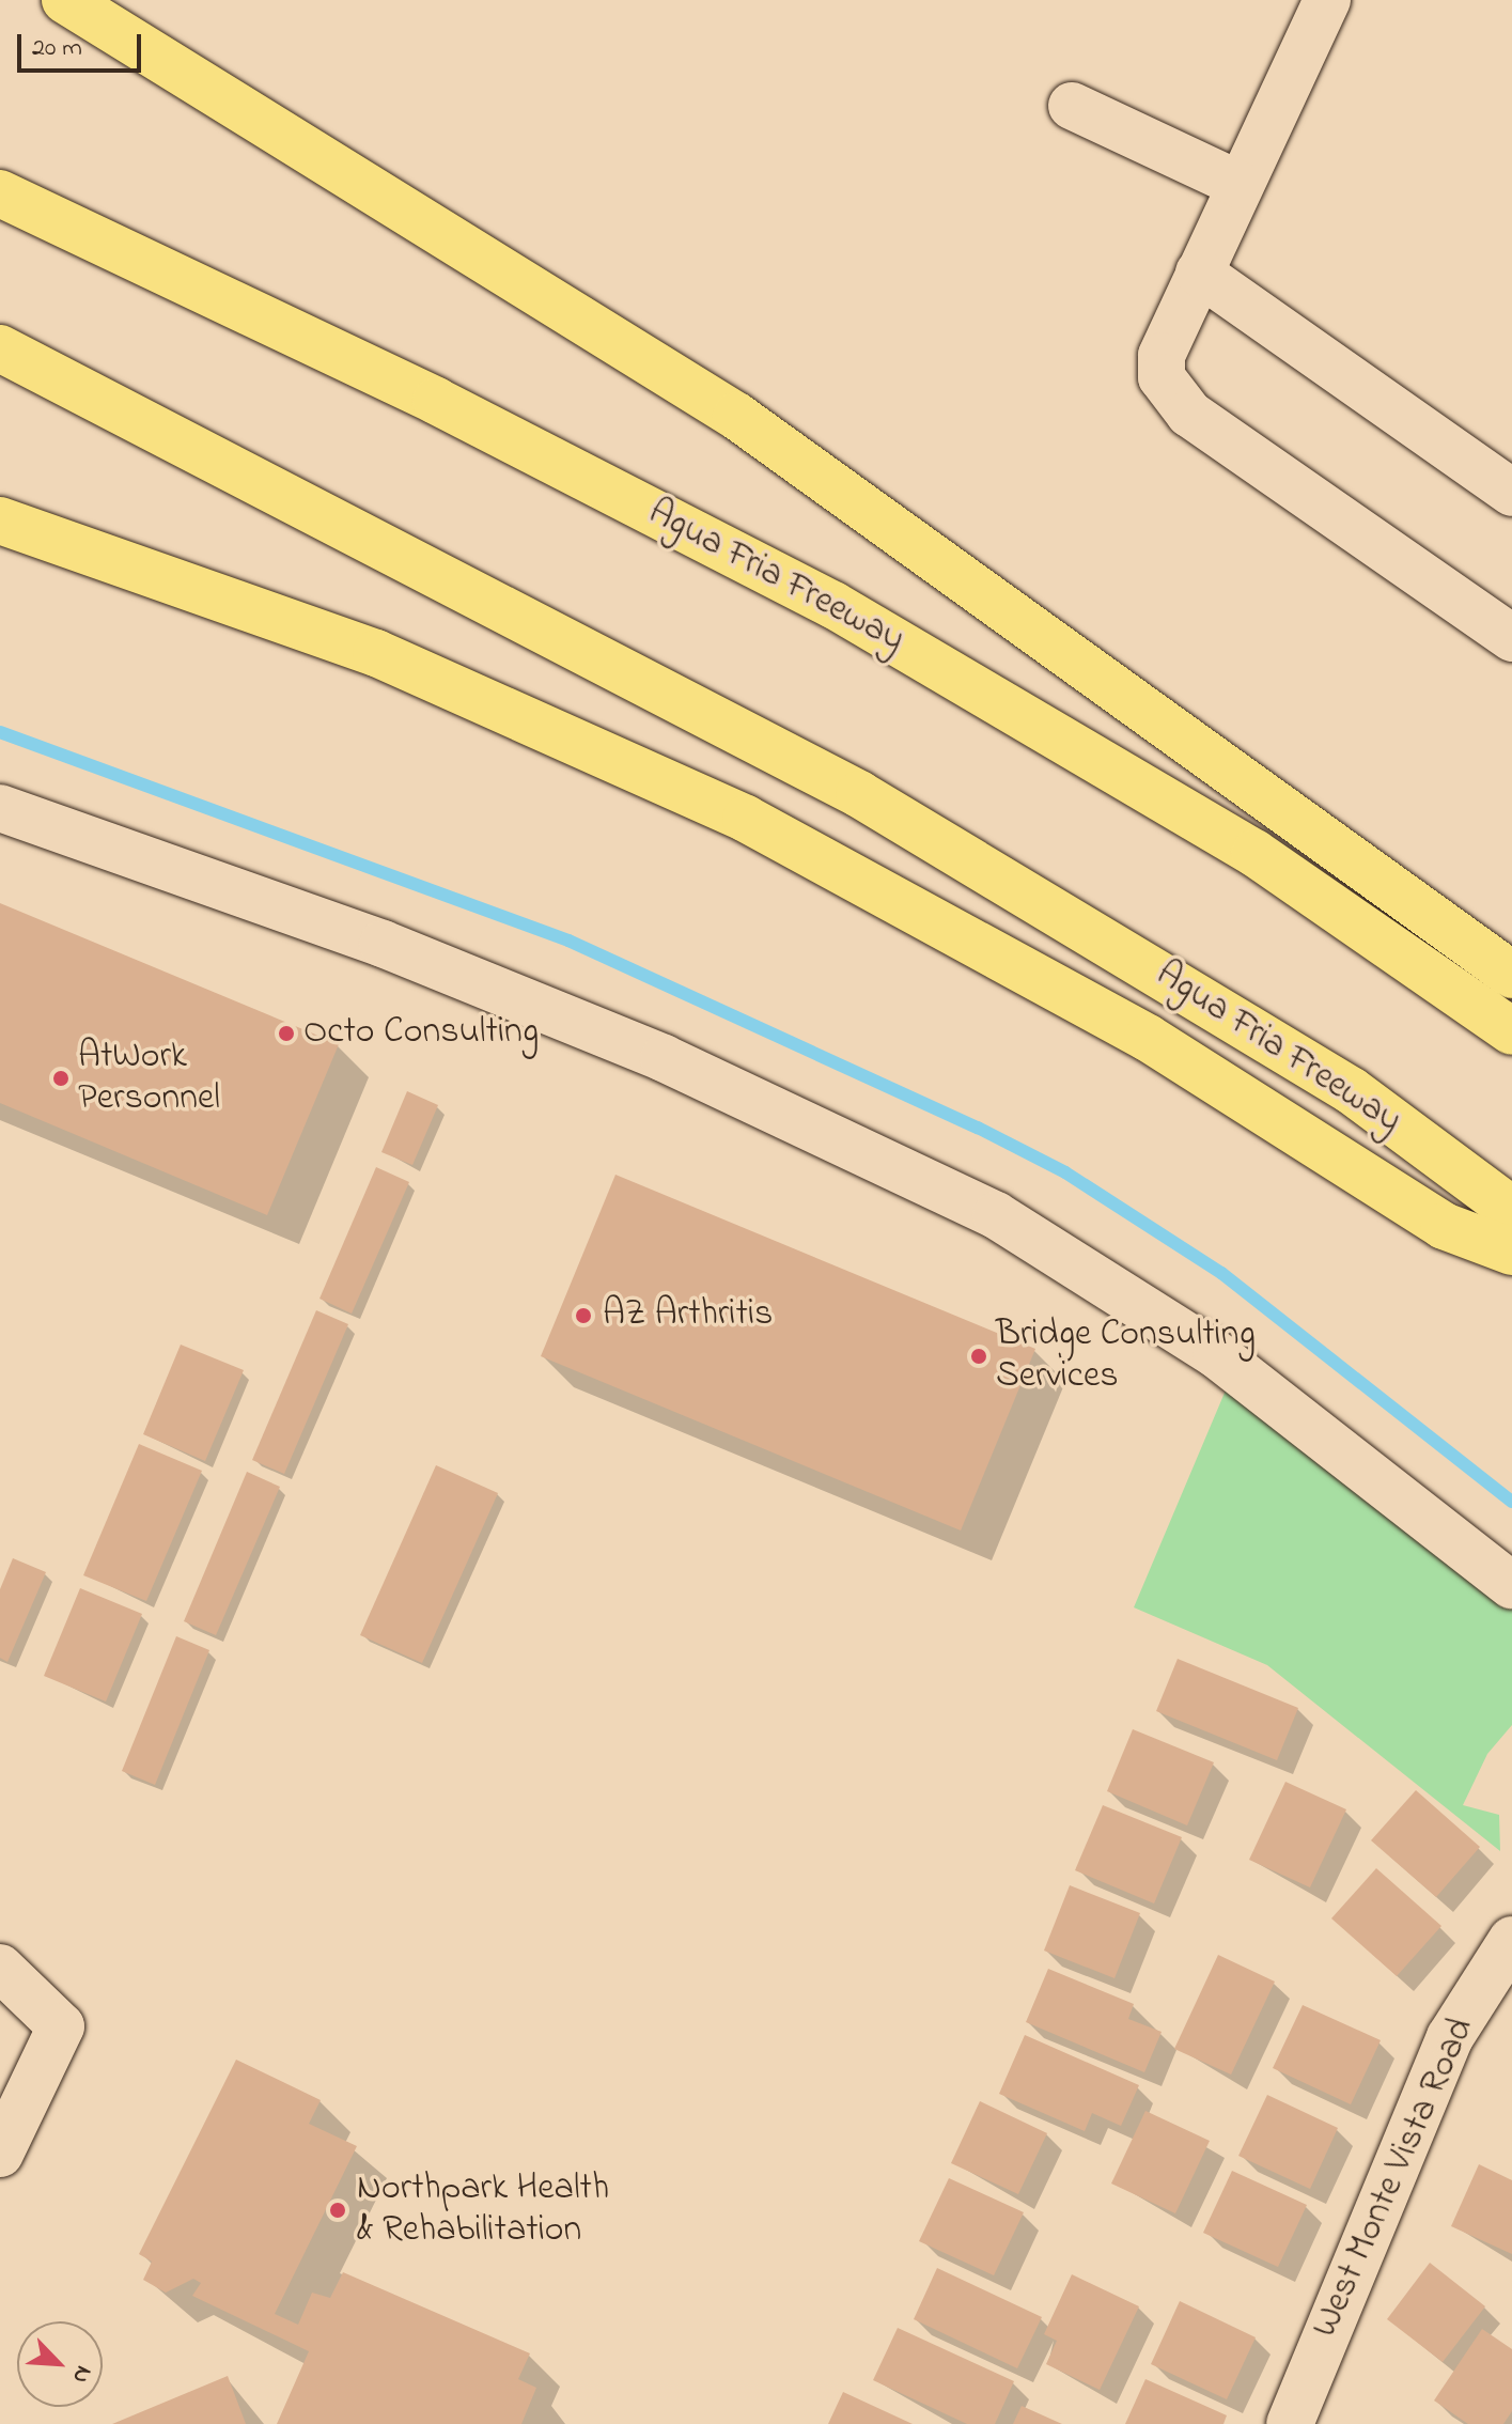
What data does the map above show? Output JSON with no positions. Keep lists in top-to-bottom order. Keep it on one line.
{"streets":{"highway":["Agua Fria Freeway"],"street":["West Monte Vista Road"]},"places":["Octo Consulting","AtWork Personnel","AZ Arthritis","Bridge Consulting Services","Northpark Health & Rehabilitation"],"scale_bar":"20 m","north":"bottom right"}
